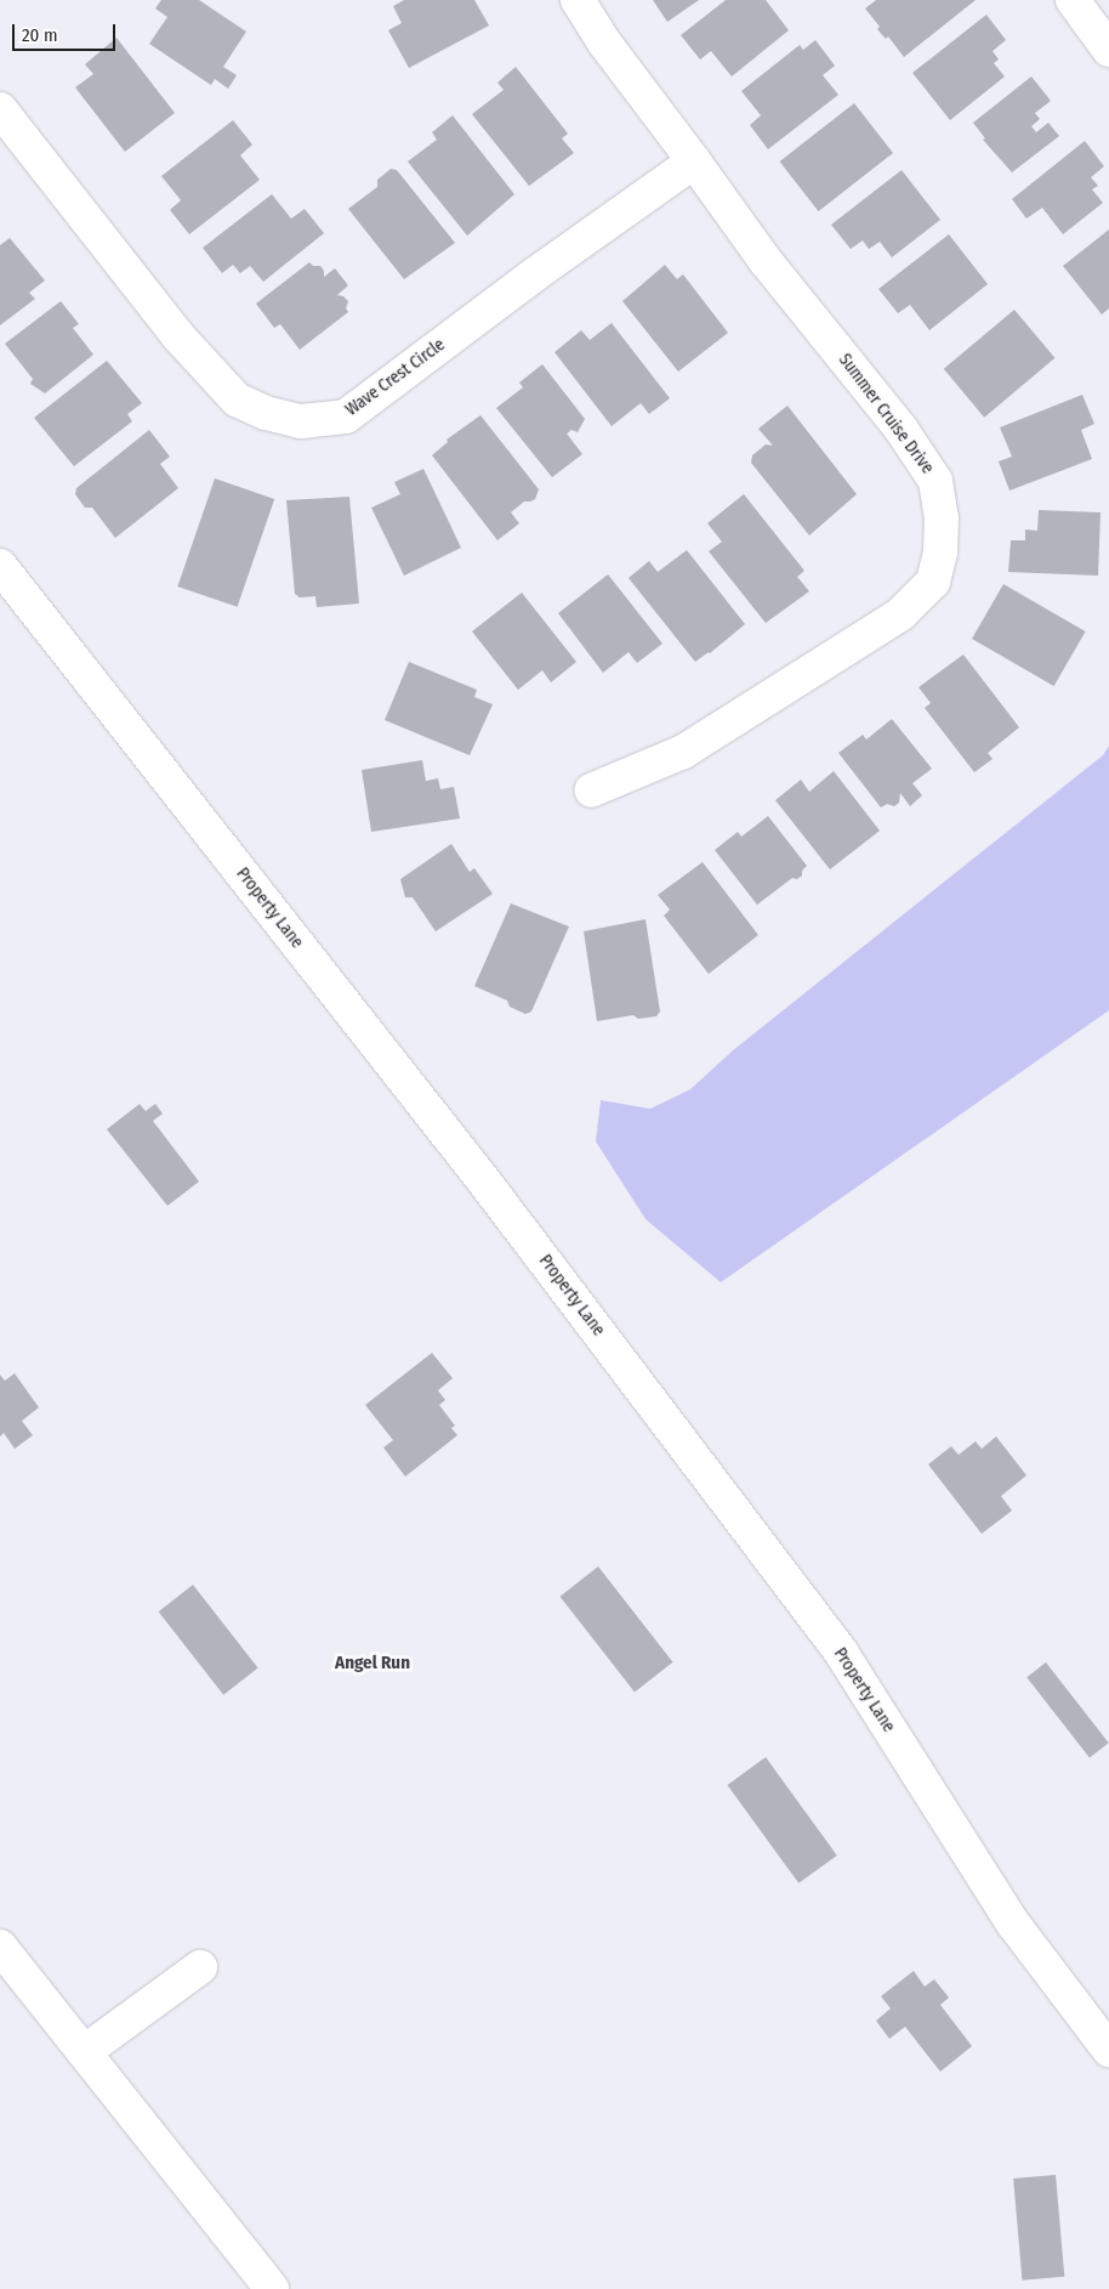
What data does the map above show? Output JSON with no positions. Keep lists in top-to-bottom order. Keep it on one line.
{"streets":{"street":["Wave Crest Circle","Summer Cruise Drive","Property Lane"]},"crossings":[["Wave Crest Circle","Summer Cruise Drive"]],"districts":["Angel Run"],"scale_bar":"20 m"}
